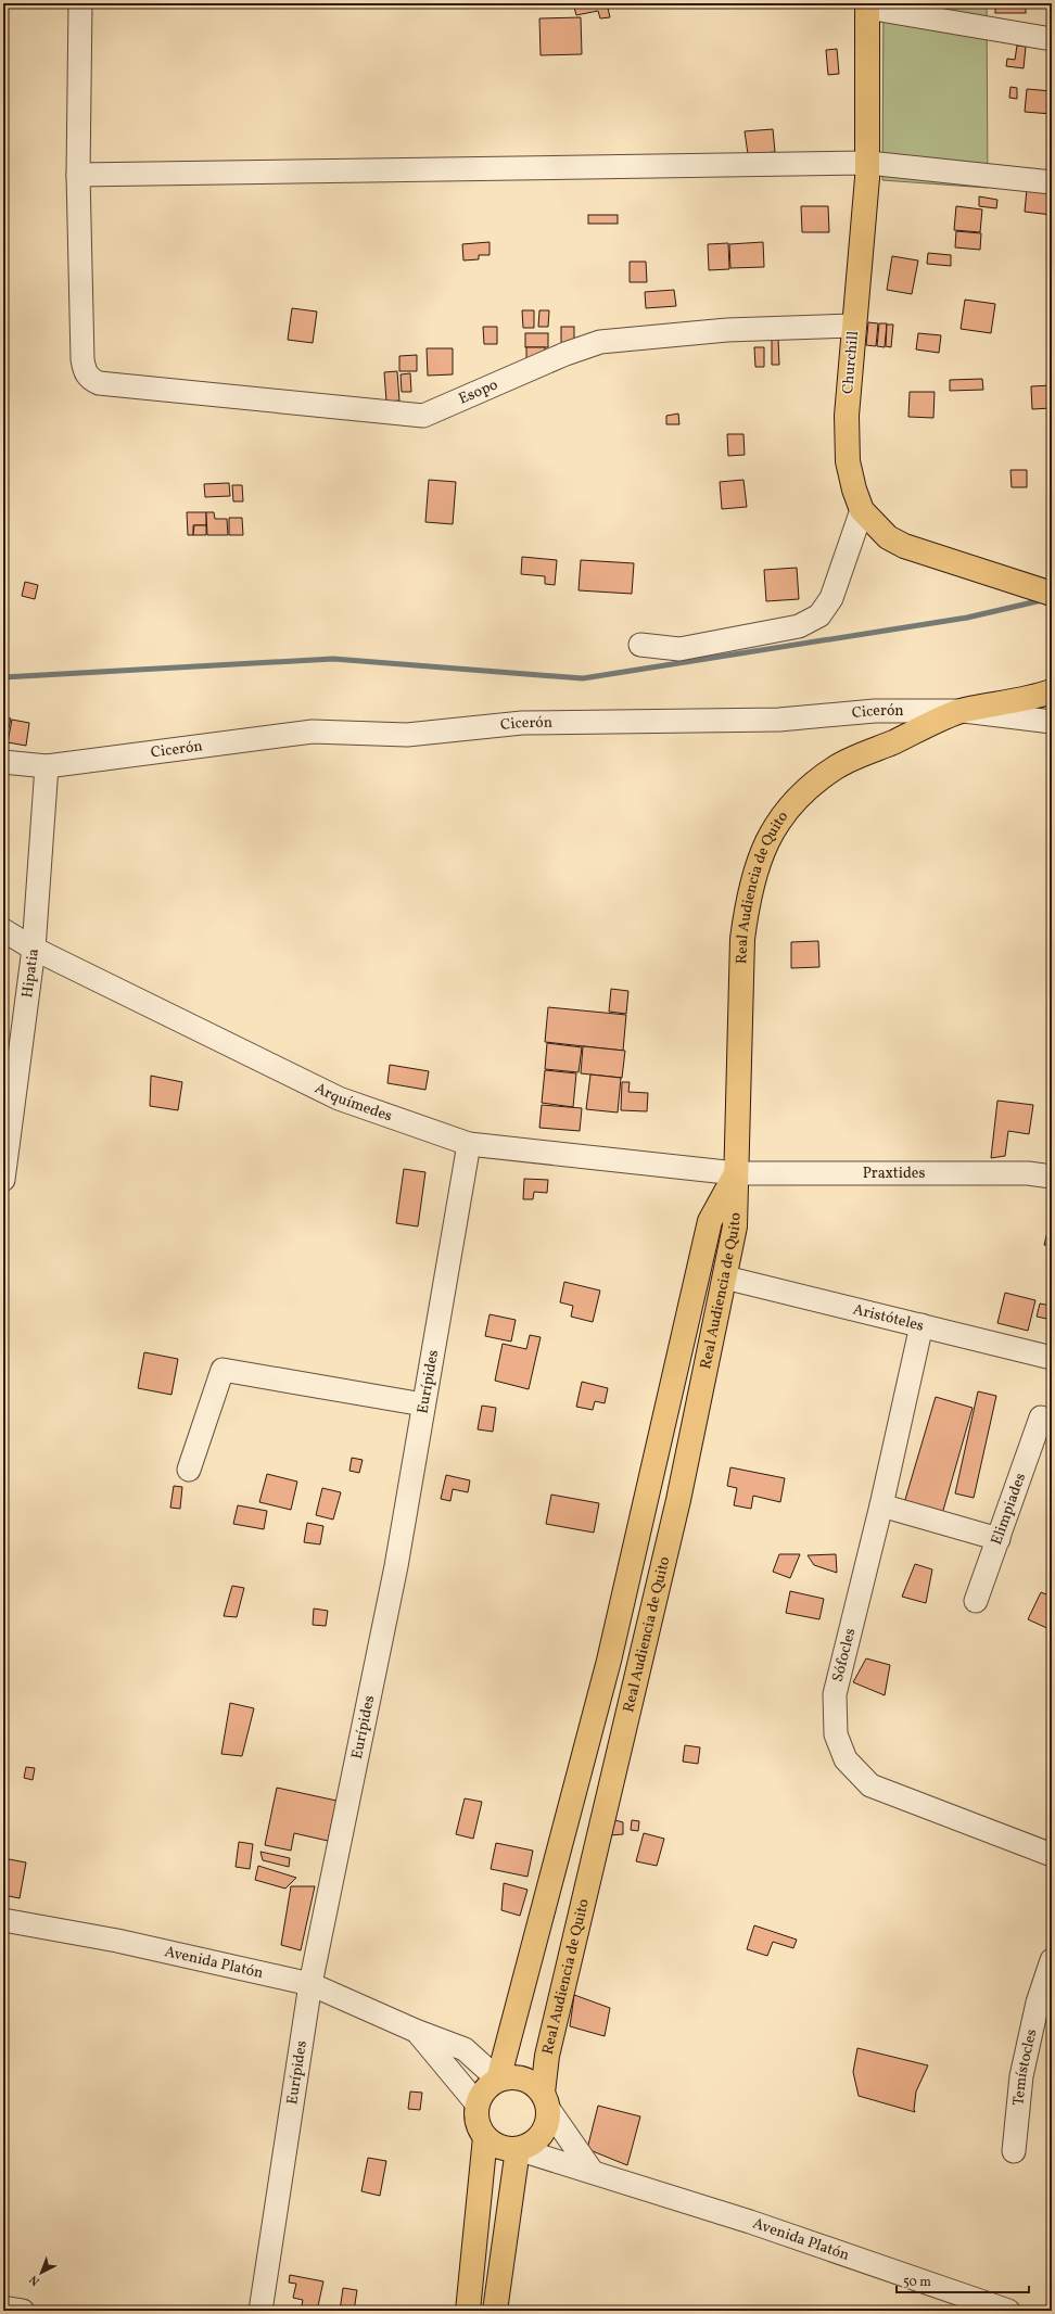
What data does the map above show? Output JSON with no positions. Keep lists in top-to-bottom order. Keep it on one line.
{"streets":{"main road":["Churchill","Real Audiencia de Quito"],"street":["Esopo","Cicerón","Hipatia","Arquímedes","Praxtides","Aristóteles","Eurípides","Elimpiades","Sófocles","Avenida Platón","Temístocles"]},"crossings":[["Churchill","Esopo"],["Cicerón","Real Audiencia de Quito"],["Cicerón","Hipatia"],["Real Audiencia de Quito","Arquímedes"],["Real Audiencia de Quito","Praxtides"],["Real Audiencia de Quito","Aristóteles"],["Real Audiencia de Quito","Avenida Platón"],["Hipatia","Arquímedes"],["Arquímedes","Praxtides"],["Arquímedes","Eurípides"],["Aristóteles","Sófocles"],["Eurípides","Avenida Platón"]],"scale_bar":"50 m","north":"bottom left"}
